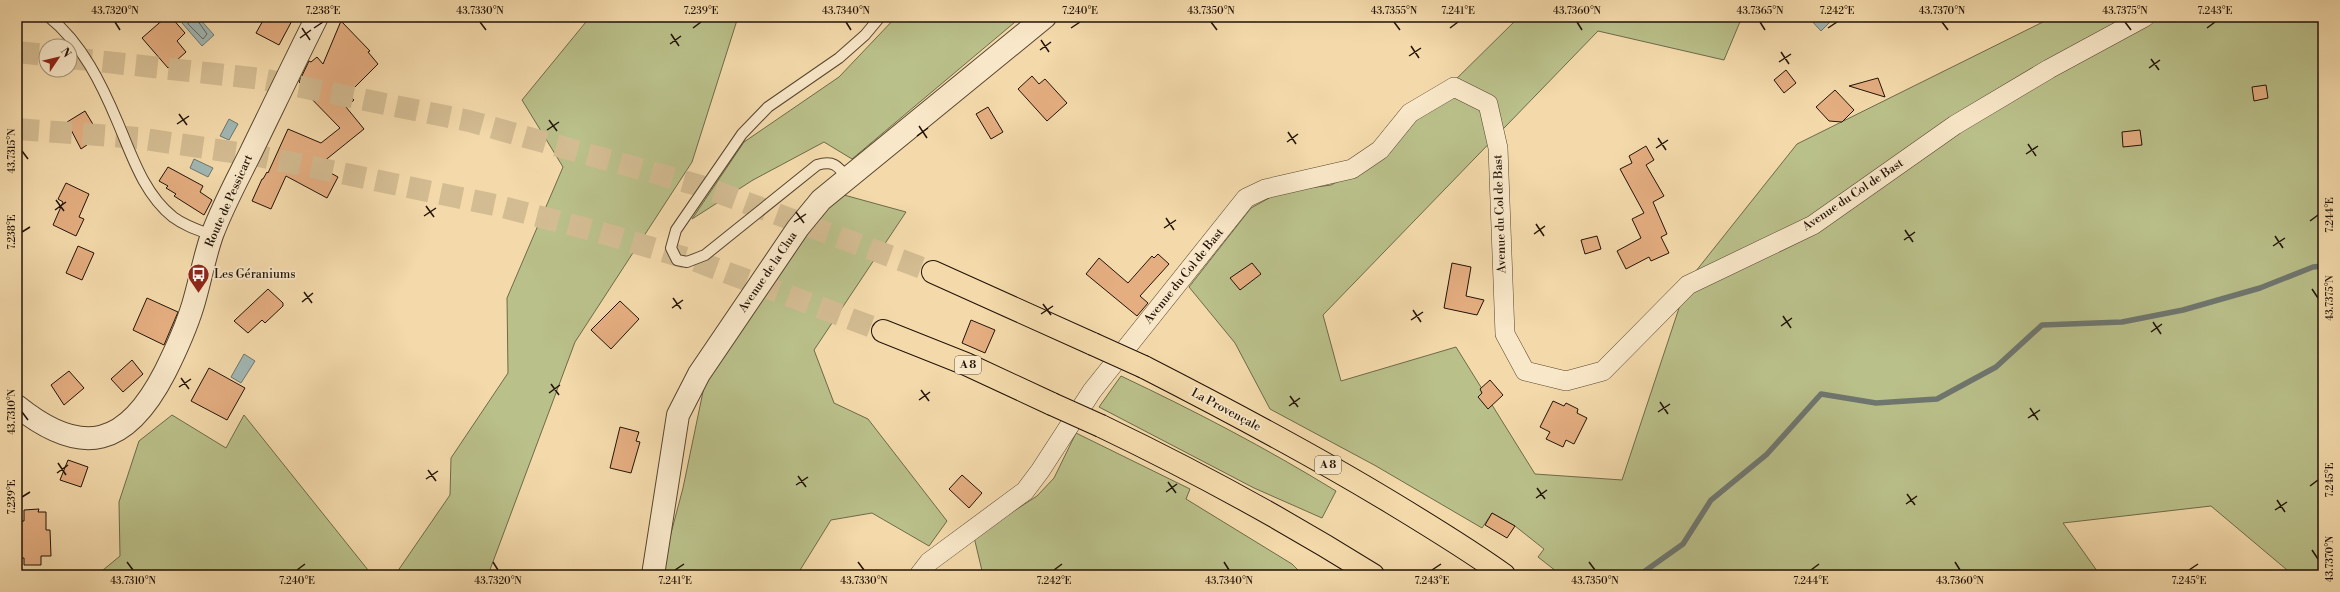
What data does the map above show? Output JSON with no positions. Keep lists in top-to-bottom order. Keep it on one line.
{"streets":{"highway":["A 8","La Provençale"],"street":["Avenue du Col de Bast","Route de Pessicart","Avenue de la Clua"]},"places":{"bus stop":["Les Géraniums"]},"north":"top right","coordinates":["43.7320°N","7.238°E","43.7330°N","7.239°E","43.7340°N","7.240°E","43.7350°N","43.7355°N","7.241°E","43.7360°N","43.7365°N","7.242°E","43.7370°N","43.7375°N","7.243°E","43.7315°N","7.244°E","43.7310°N","7.245°E"]}
